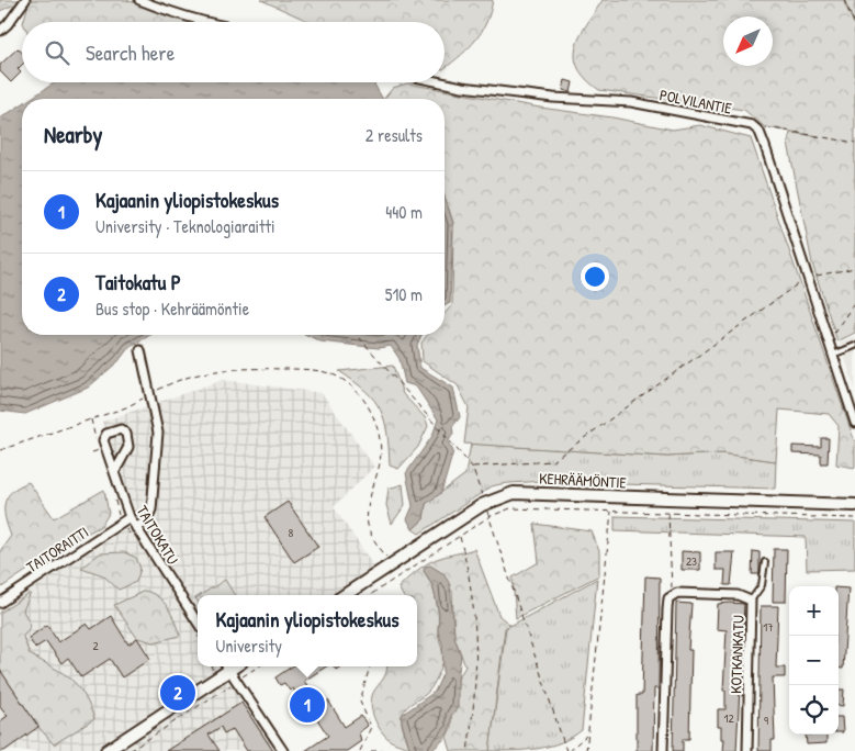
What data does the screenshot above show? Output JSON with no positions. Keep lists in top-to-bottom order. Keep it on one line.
{"streets":{"street":["POLVILANTIE","KEHRÄÄMÖNTIE","TAITOKATU","TAITORAITTI","KOTKANKATU"]},"crossings":[["TAITOKATU","TAITORAITTI"]],"house_numbers":["8","23","17","2","12","9"],"north":"bottom left","page":{"search":"Search here","heading":["Nearby","2 results"],"list":[{"mark":"1","name":"Kajaanin yliopistokeskus","note":"University · Teknologiaraitti","value":"440 m"},{"mark":"2","name":"Taitokatu P","note":"Bus stop · Kehräämöntie","value":"510 m"}],"map_buttons":["+","−"],"popup":["Kajaanin yliopistokeskus","University"],"pins":["2","1"]}}
